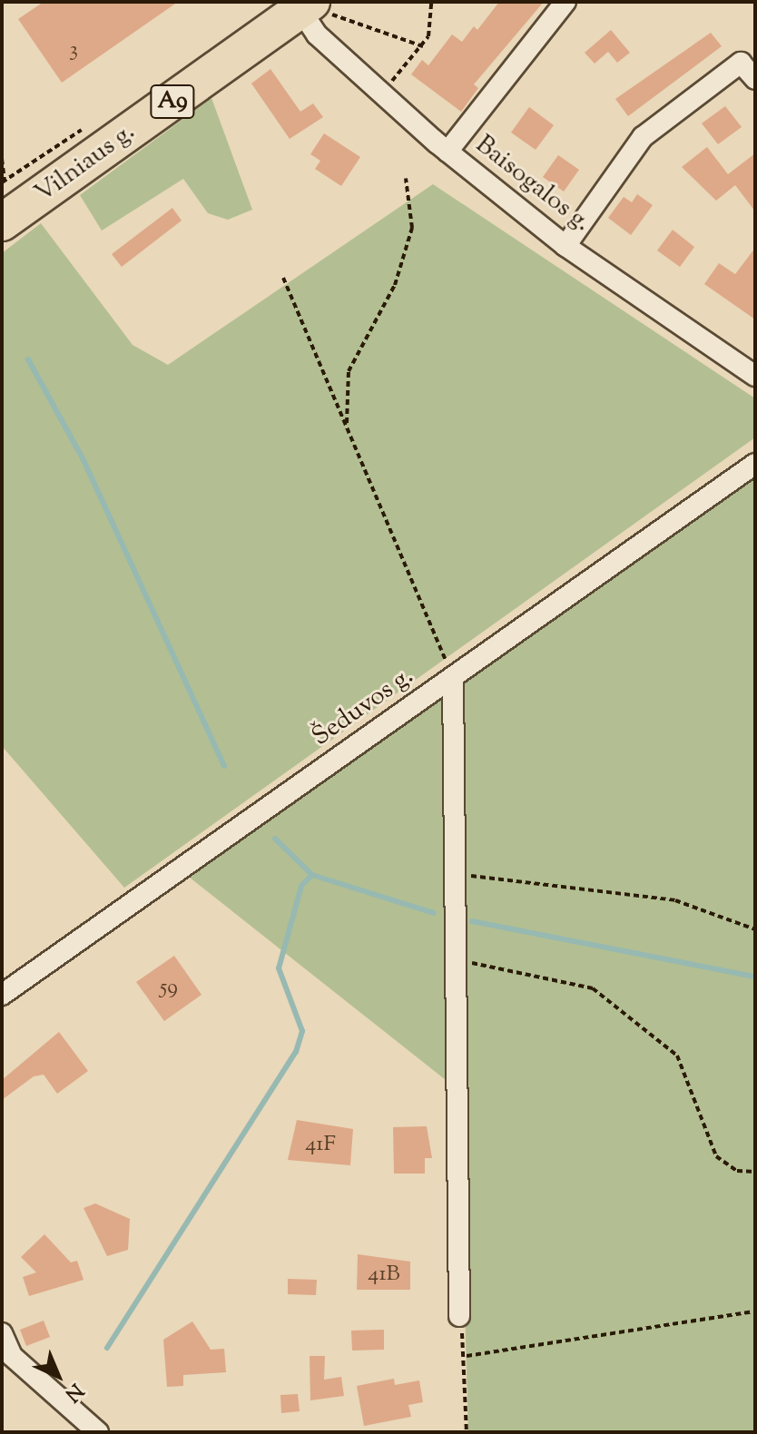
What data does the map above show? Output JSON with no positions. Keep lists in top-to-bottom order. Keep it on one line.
{"streets":{"highway":["A9","Vilniaus g."],"street":["Baisogalos g.","Šeduvos g."]},"crossings":[["Vilniaus g.","Baisogalos g."]],"house_numbers":["3","59","41F","41B"],"north":"bottom right"}
